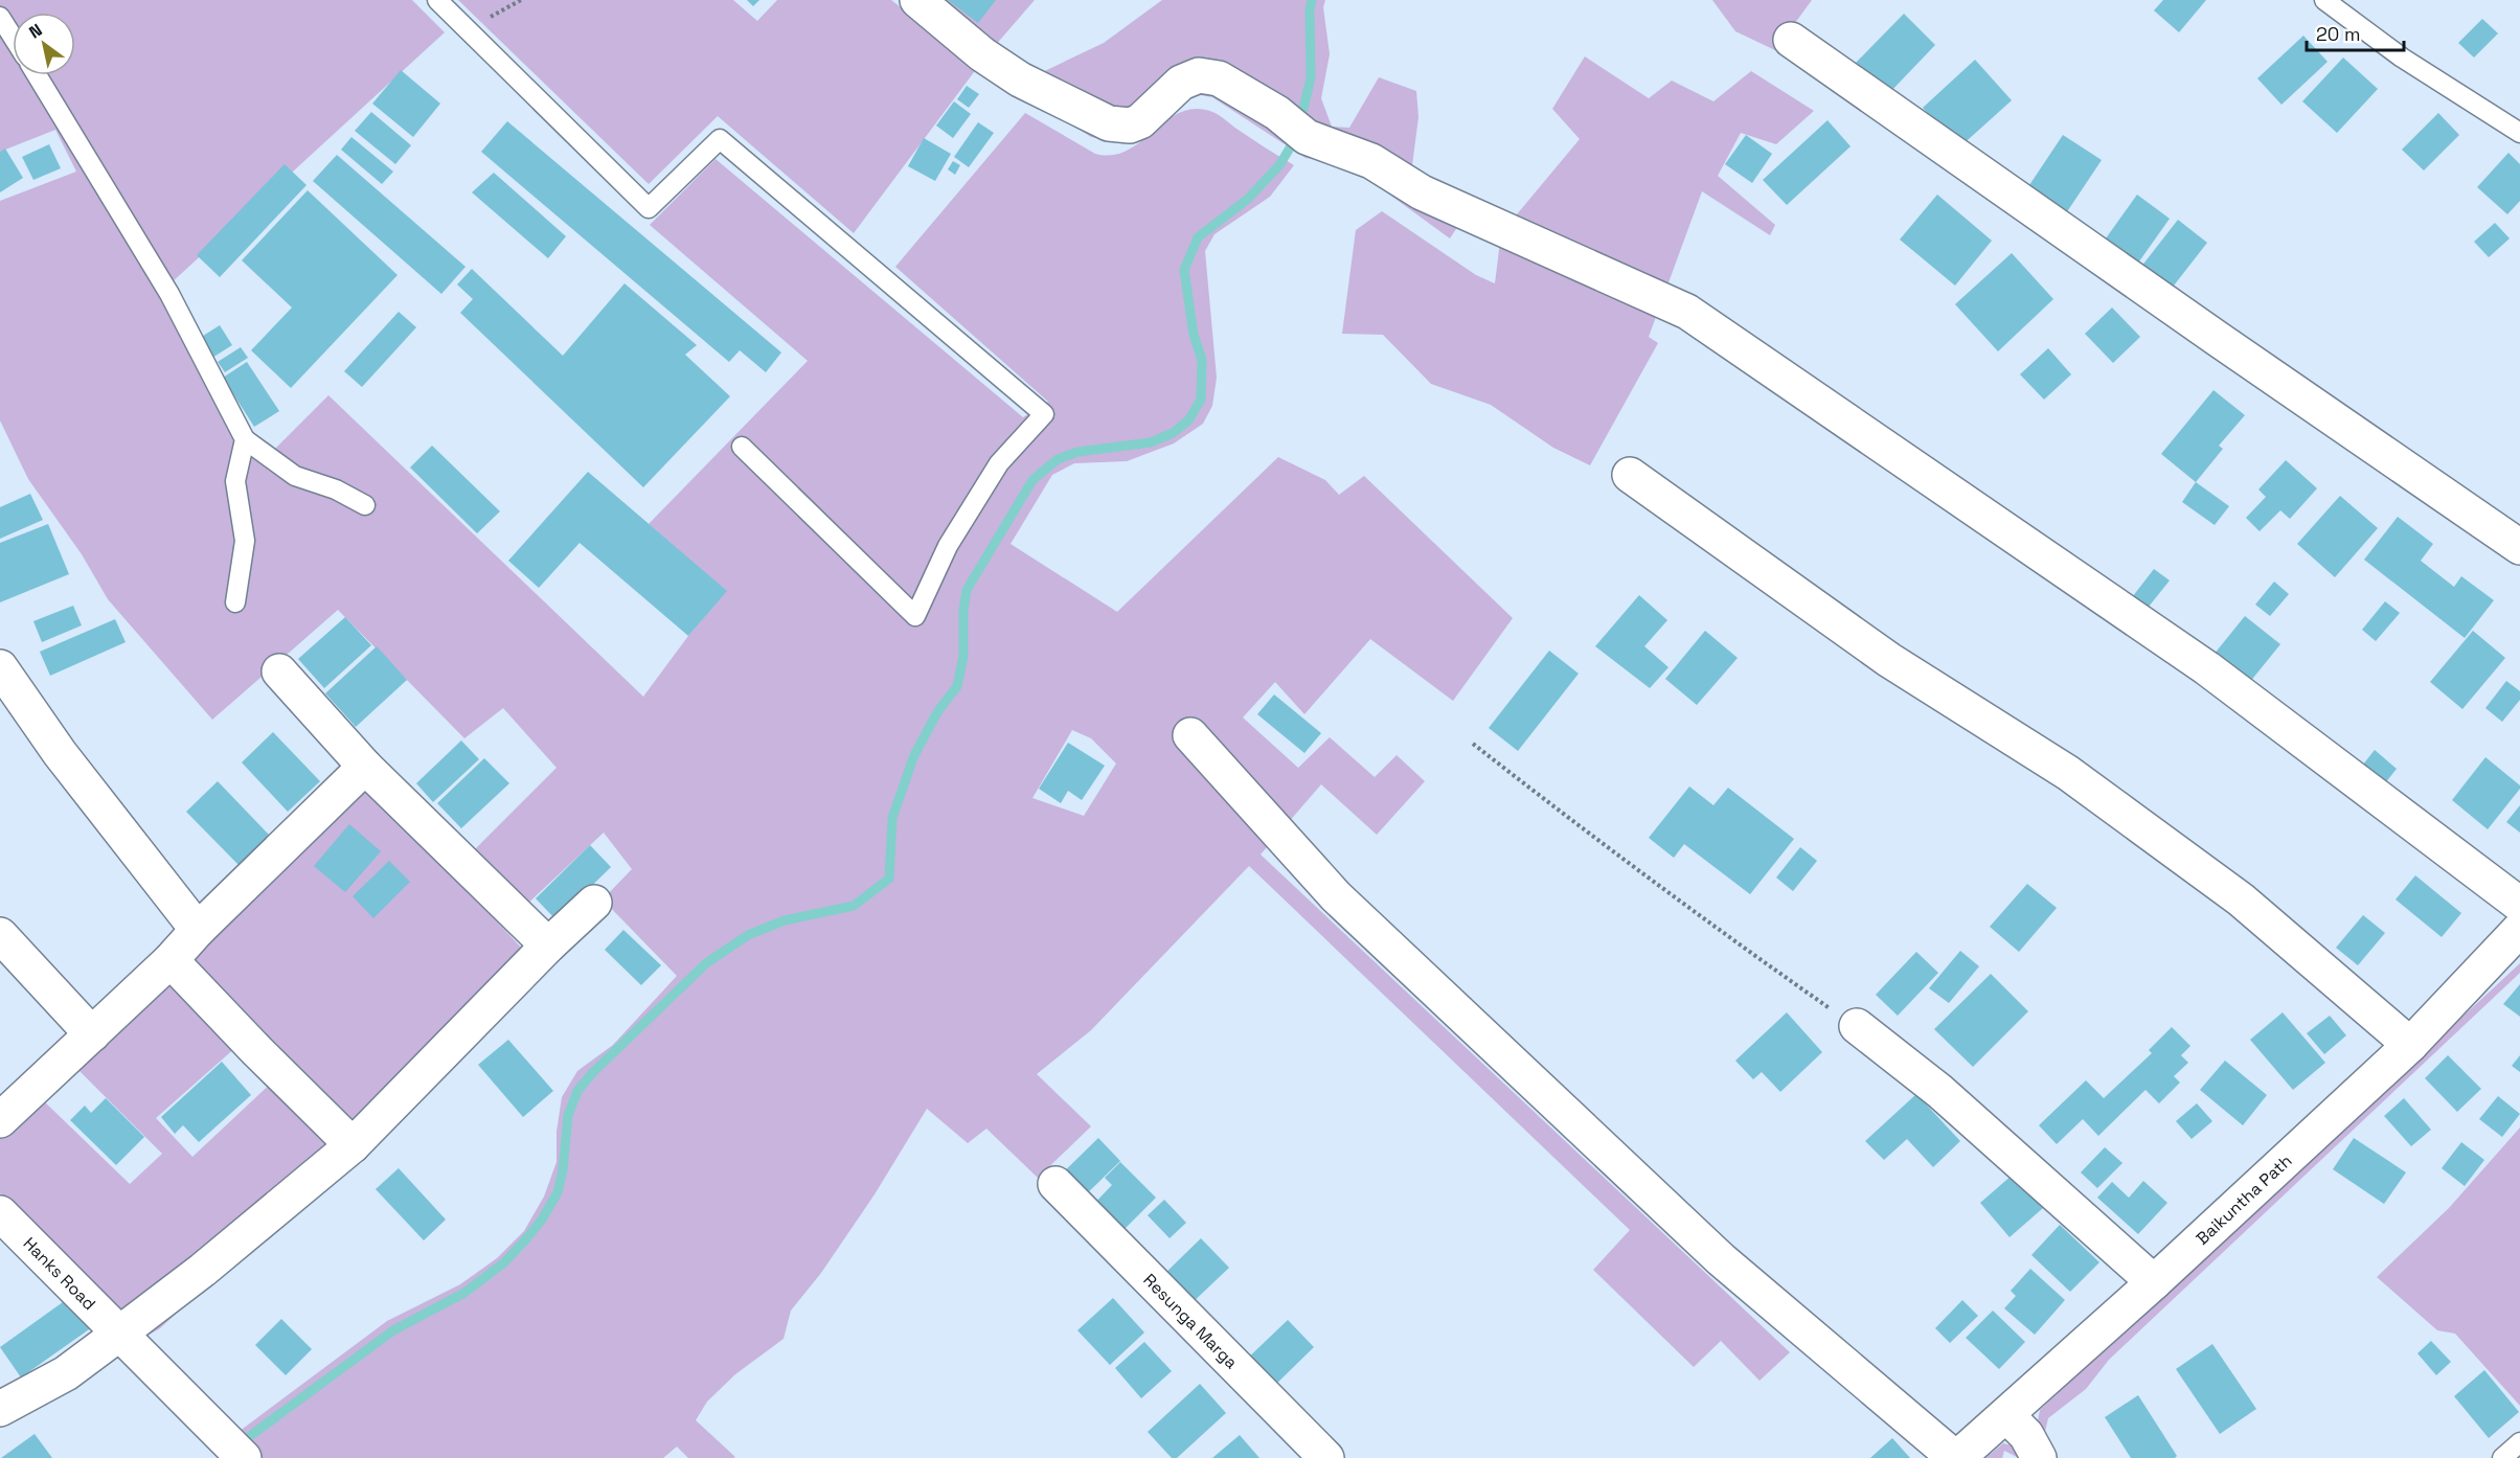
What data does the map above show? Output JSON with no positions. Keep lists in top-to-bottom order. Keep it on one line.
{"streets":{"street":["Baikuntha Path","Hanks Road","Resunga Marga"]},"scale_bar":"20 m","north":"top left"}
